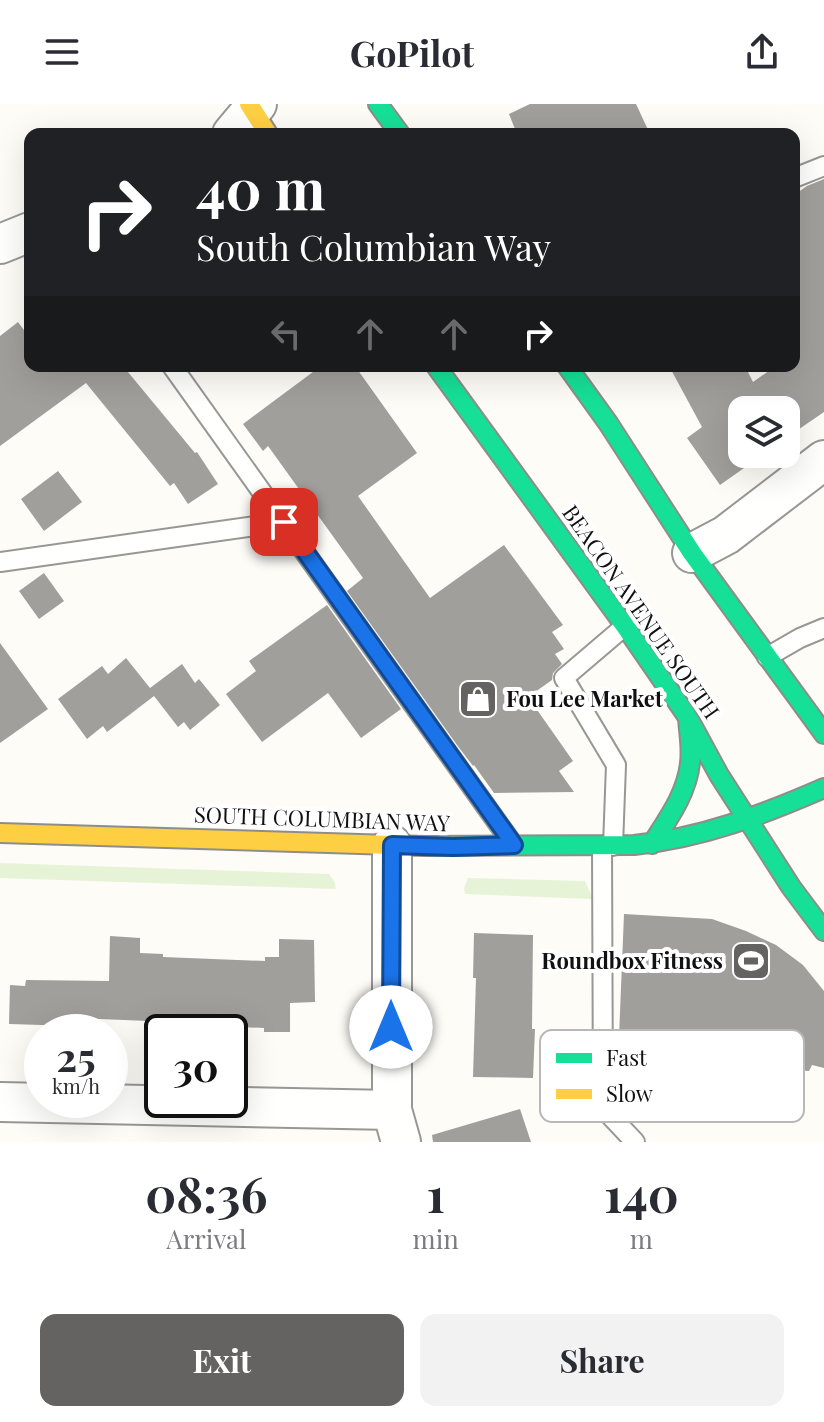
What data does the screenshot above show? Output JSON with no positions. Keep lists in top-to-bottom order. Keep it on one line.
{"streets":{"main road":["BEACON AVENUE SOUTH","SOUTH COLUMBIAN WAY"]},"crossings":[["BEACON AVENUE SOUTH","SOUTH COLUMBIAN WAY"]],"places":{"shop":["Fou Lee Market"],"sports":["Roundbox Fitness"]},"legend":["Fast","Slow"],"page":{"header":"GoPilot","turn":["40 m","South Columbian Way"],"speed":"25 km/h","limit":"30","eta":["08:36","Arrival","1","min","140","m"],"buttons":["Exit","Share"]}}
